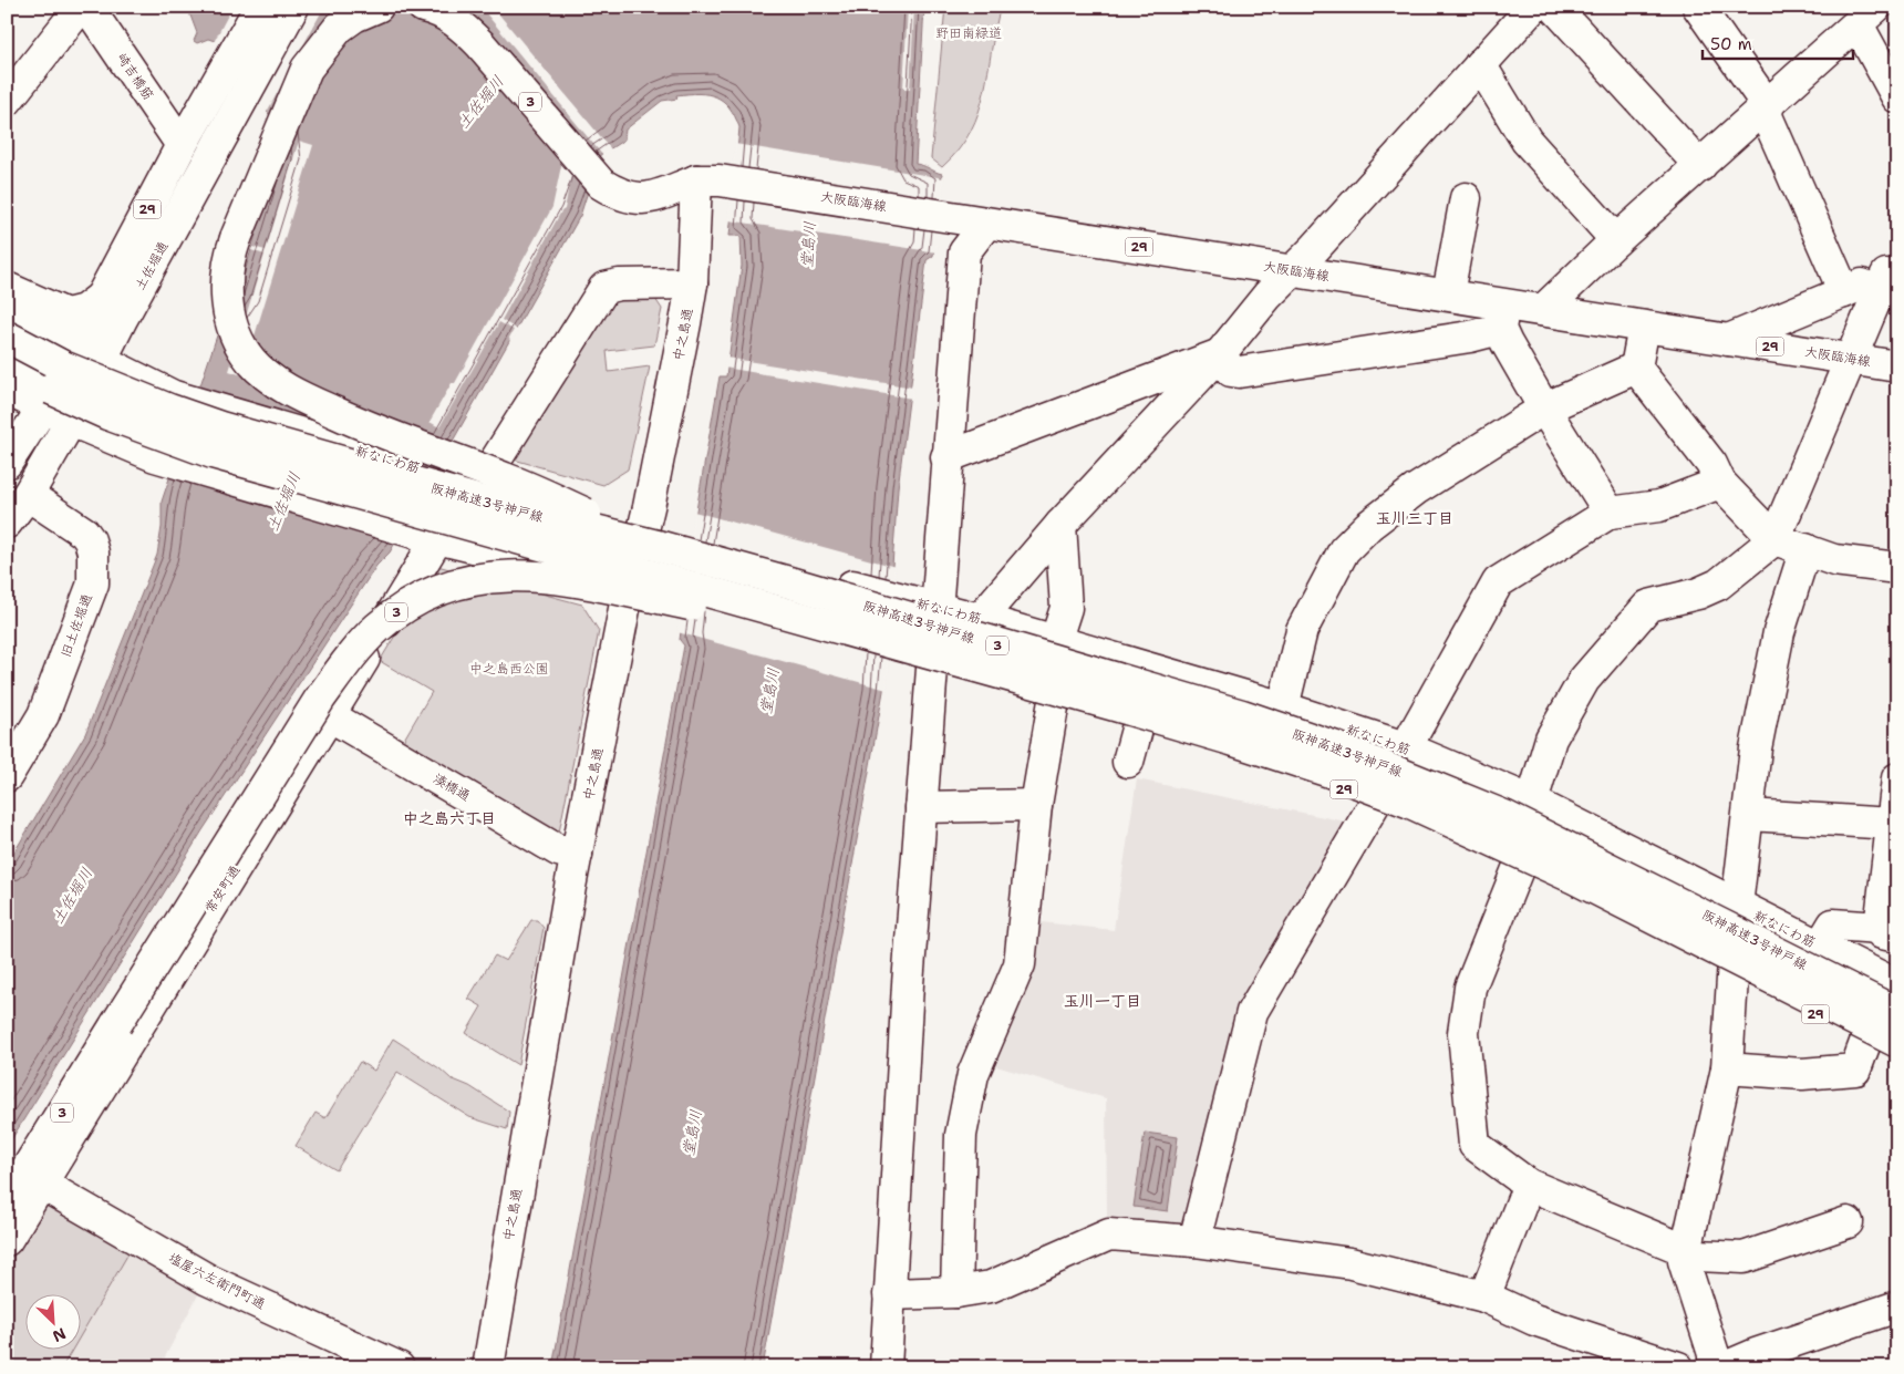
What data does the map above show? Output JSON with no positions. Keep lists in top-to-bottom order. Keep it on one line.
{"streets":{"main road":["崎吉橋筋","3","大阪臨海線","29","土佐堀通","中之島通","新なにわ筋","阪神高速3号神戸線","旧土佐堀通","湊橋通","常安町通","塩屋六左衛門町通"]},"crossings":[["崎吉橋筋","29"],["3","大阪臨海線"],["3","29"],["3","中之島通"],["3","新なにわ筋"],["3","阪神高速3号神戸線"],["大阪臨海線","中之島通"],["29","新なにわ筋"],["29","阪神高速3号神戸線"],["土佐堀通","新なにわ筋"],["土佐堀通","旧土佐堀通"],["中之島通","新なにわ筋"],["中之島通","阪神高速3号神戸線"],["中之島通","湊橋通"],["新なにわ筋","阪神高速3号神戸線"],["湊橋通","常安町通"],["常安町通","塩屋六左衛門町通"]],"districts":["玉川三丁目","中之島六丁目","玉川一丁目"],"water":["土佐堀川","堂島川"],"parks":["野田南緑道","中之島西公園"],"scale_bar":"50 m","north":"bottom right"}
